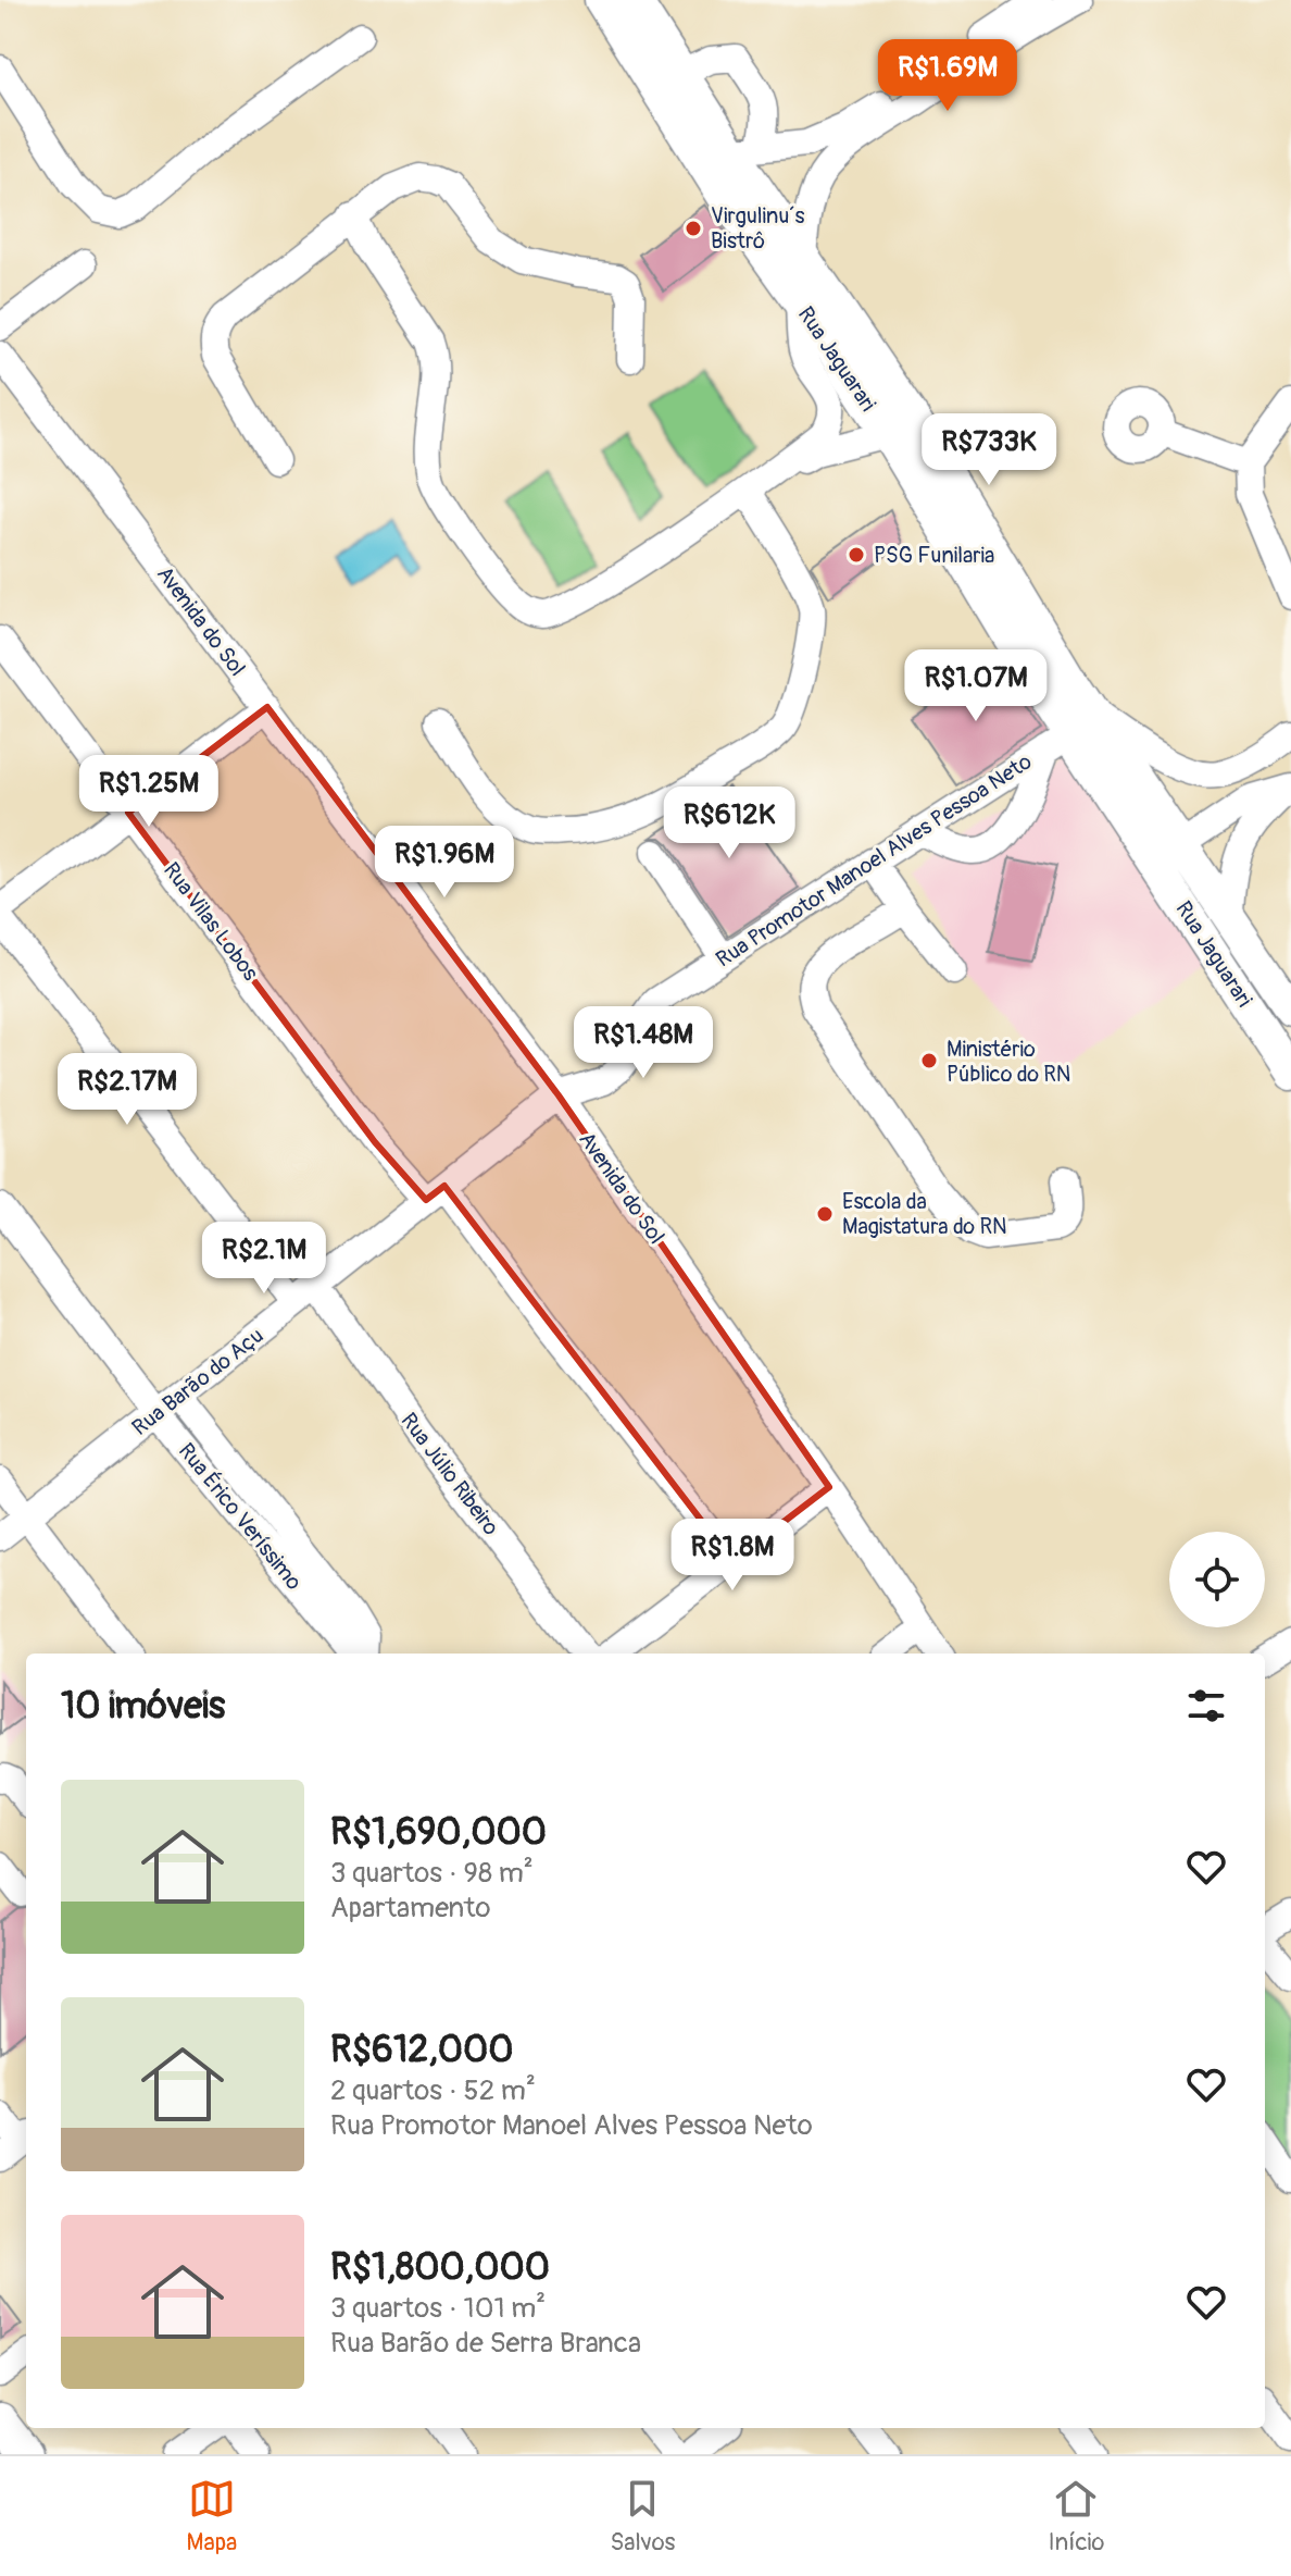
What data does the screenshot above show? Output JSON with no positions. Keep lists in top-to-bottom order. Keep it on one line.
{"streets":{"main road":["Rua Jaguarari"],"street":["Avenida do Sol","Rua Promotor Manoel Alves Pessoa Neto","Rua Vilas Lobos","Rua Barão do Açu","Rua Júlio Ribeiro","Rua Érico Veríssimo"]},"crossings":[["Rua Jaguarari","Rua Promotor Manoel Alves Pessoa Neto"],["Avenida do Sol","Rua Promotor Manoel Alves Pessoa Neto"],["Avenida do Sol","Rua Barão do Açu"],["Rua Promotor Manoel Alves Pessoa Neto","Rua Barão do Açu"],["Rua Vilas Lobos","Rua Barão do Açu"],["Rua Barão do Açu","Rua Júlio Ribeiro"],["Rua Barão do Açu","Rua Érico Veríssimo"]],"places":["Virgulinu´s Bistrô","PSG Funilaria","Ministério Público do RN","Escola da Magistatura do RN"],"page":{"price":["R$1.69M","R$733K","R$1.07M","R$1.25M","R$612K","R$1.96M","R$1.48M","R$2.17M","R$2.1M","R$1.8M"],"heading":"10 imóveis","list":[{"name":"R$1,690,000","note":"3 quartos · 98 m² · Apartamento"},{"name":"R$612,000","note":"2 quartos · 52 m² · Rua Promotor Manoel Alves Pessoa Neto"},{"name":"R$1,800,000","note":"3 quartos · 101 m² · Rua Barão de Serra Branca"}],"tabs":["Mapa","Salvos","Início"]}}
